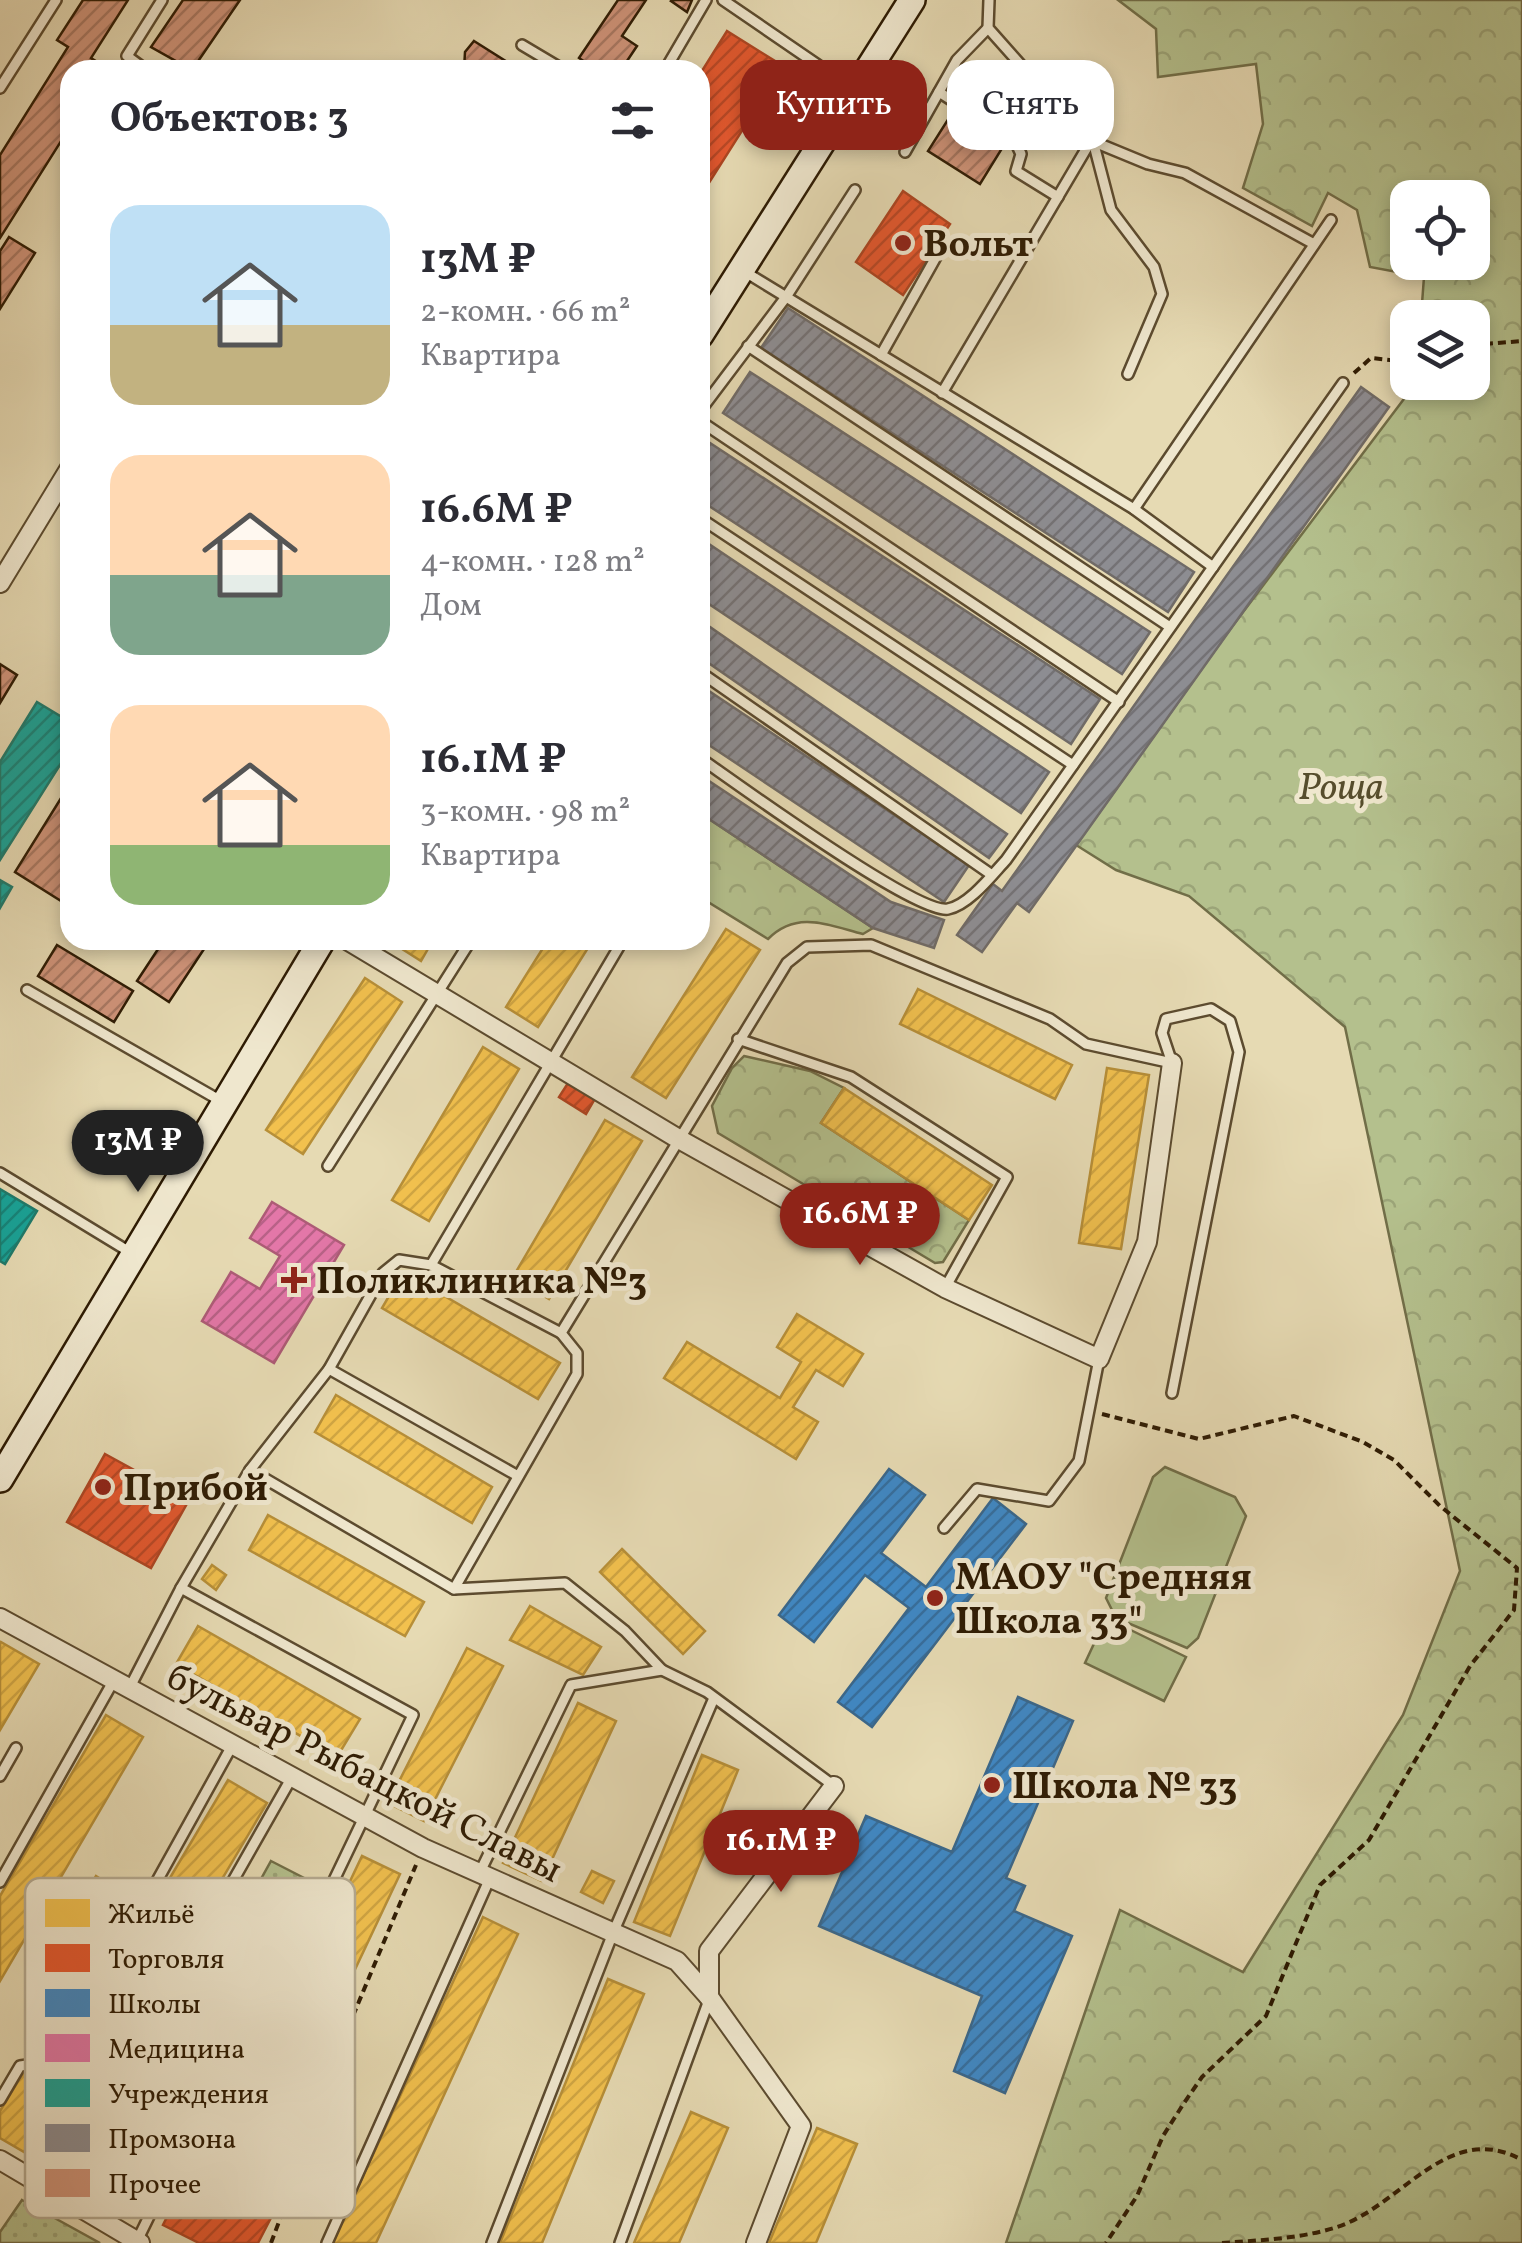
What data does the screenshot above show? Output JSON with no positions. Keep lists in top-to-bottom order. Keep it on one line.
{"streets":{"street":["бульвар Рыбацкой Славы"]},"parks":["Роща"],"places":{"other":["Вольт","Прибой","МАОУ \"Средняя Школа 33\"","Школа № 33"],"health":["Поликлиника №3"]},"legend":["Жильё","Торговля","Школы","Медицина","Учреждения","Промзона","Прочее"],"page":{"chip":["Купить","Снять"],"heading":"Объектов: 3","list":[{"name":"13M ₽","note":"2-комн. · 66 m² · Квартира"},{"name":"16.6M ₽","note":"4-комн. · 128 m² · Дом"},{"name":"16.1M ₽","note":"3-комн. · 98 m² · Квартира"}],"price":["13M ₽","16.6M ₽","16.1M ₽"]}}
